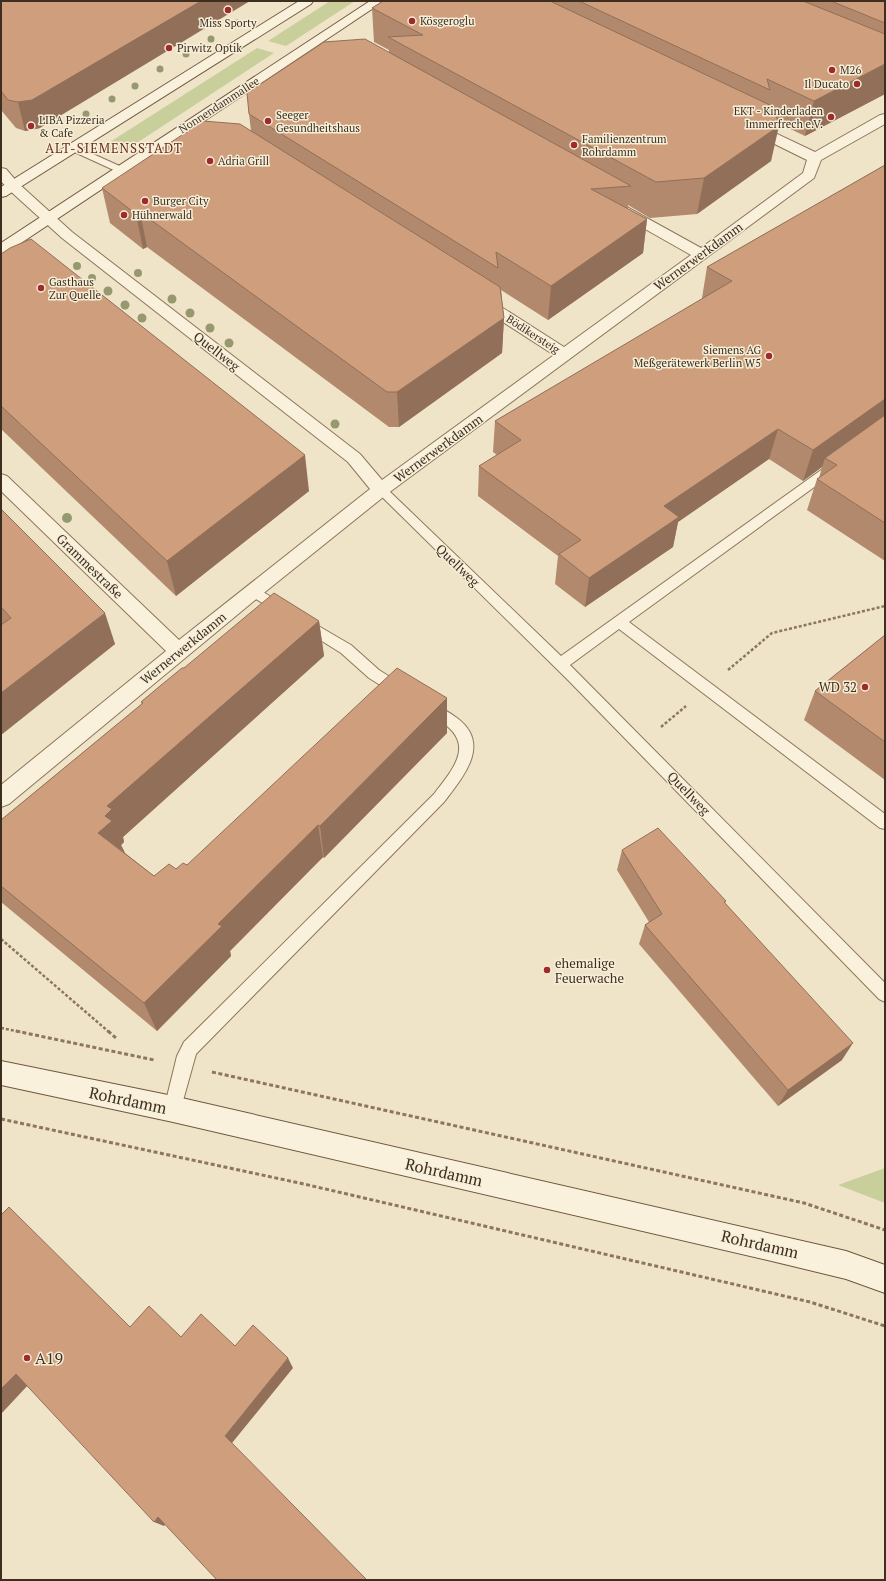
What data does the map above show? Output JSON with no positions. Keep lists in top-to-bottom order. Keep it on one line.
{"streets":{"street":["Nonnendammallee","Wernerwerkdamm","Bödikersteig","Quellweg","Grammestraße","Rohrdamm"]},"crossings":[["Nonnendammallee","Quellweg"],["Wernerwerkdamm","Bödikersteig"],["Wernerwerkdamm","Quellweg"],["Wernerwerkdamm","Grammestraße"]],"districts":["ALT-SIEMENSSTADT"],"places":["Miss Sporty","Kösgeroglu","Pirwitz Optik","M26","Il Ducato","EKT - Kinderladen Immerfrech e.V.","Seeger Gesundheitshaus","LIBA Pizzeria & Cafe","Familienzentrum Rohrdamm","Adria Grill","Burger City","Hühnerwald","Gasthaus Zur Quelle","Siemens AG Meßgerätewerk Berlin W5","WD 32","ehemalige Feuerwache","A19"]}
